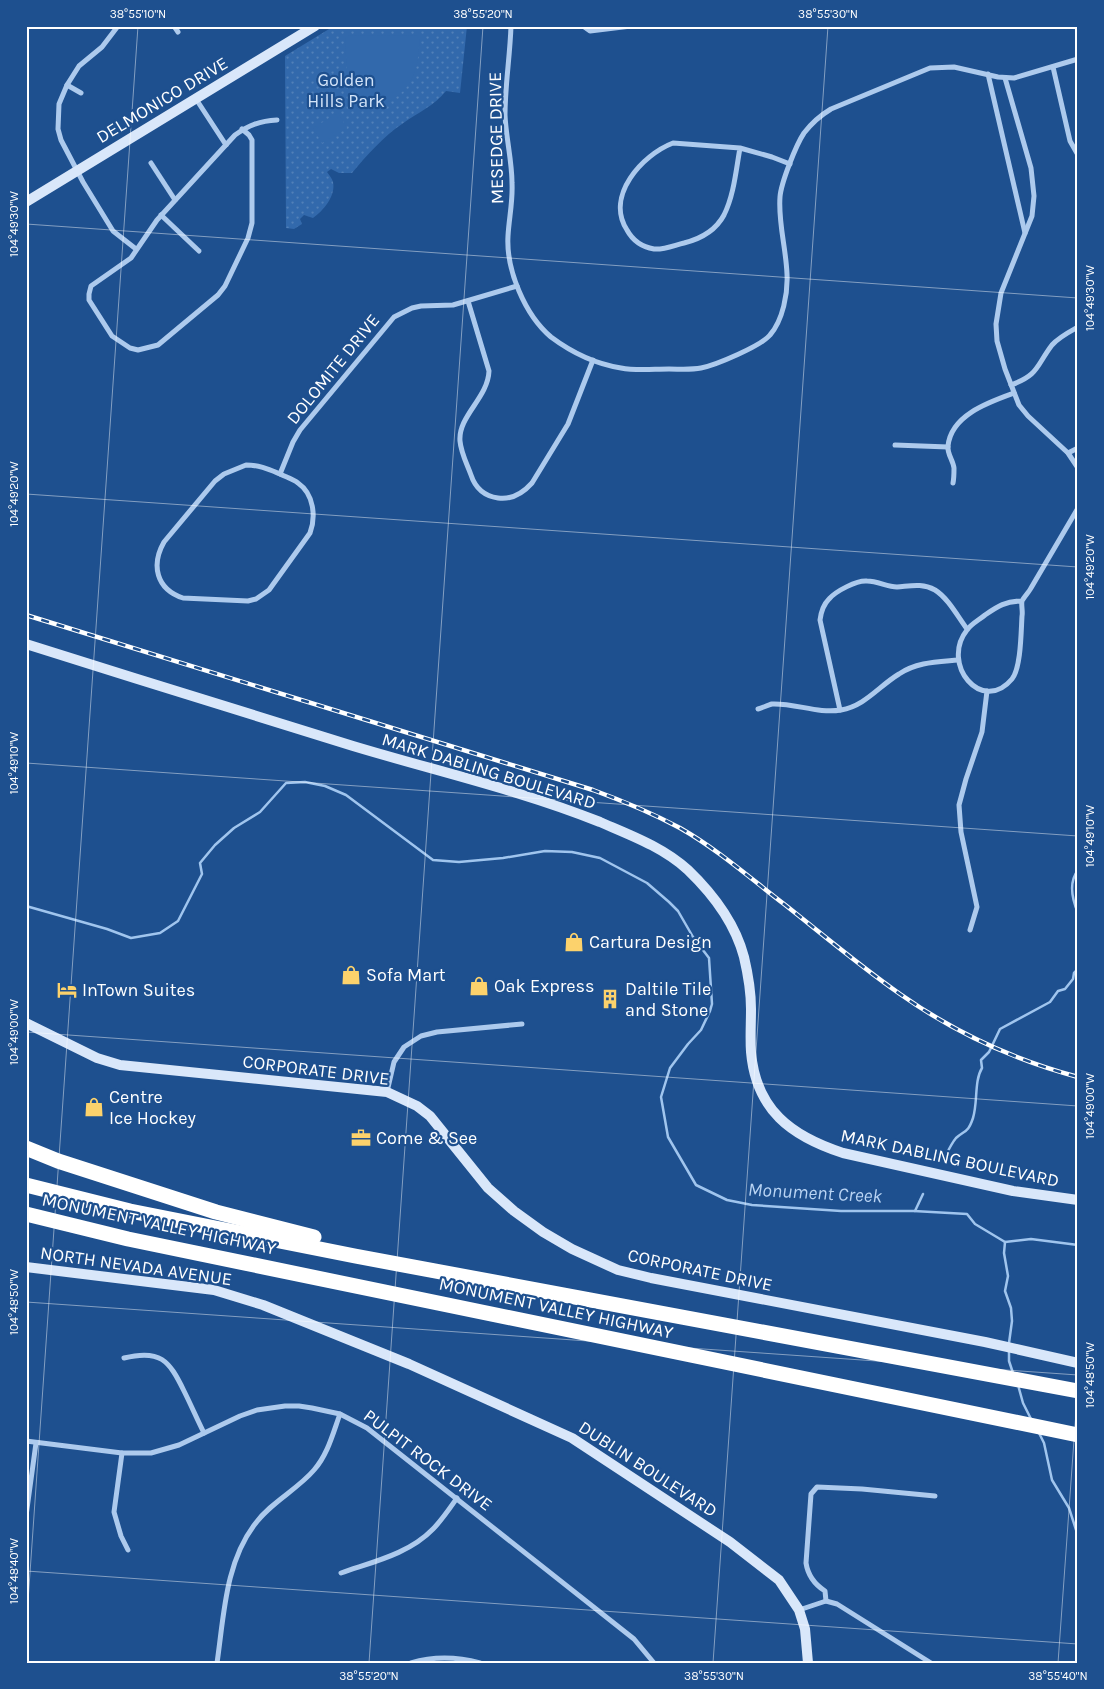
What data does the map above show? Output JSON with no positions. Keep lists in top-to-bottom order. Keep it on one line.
{"streets":{"highway":["MONUMENT VALLEY HIGHWAY"],"street":["DELMONICO DRIVE","MESEDGE DRIVE","DOLOMITE DRIVE","MARK DABLING BOULEVARD","CORPORATE DRIVE","NORTH NEVADA AVENUE","PULPIT ROCK DRIVE","DUBLIN BOULEVARD"]},"crossings":[["MESEDGE DRIVE","DOLOMITE DRIVE"],["NORTH NEVADA AVENUE","DUBLIN BOULEVARD"]],"water":["Monument Creek"],"parks":["Golden Hills Park"],"places":{"shop":["Cartura Design","Sofa Mart","Oak Express","Centre Ice Hockey"],"hotel":["InTown Suites"],"building":["Daltile Tile and Stone"],"office":["Come & See"]},"coordinates":["38°55'10\"N","38°55'20\"N","38°55'30\"N","104°49'30\"W","104°49'20\"W","104°49'10\"W","104°49'00\"W","104°48'50\"W","104°48'40\"W","38°55'40\"N"]}
